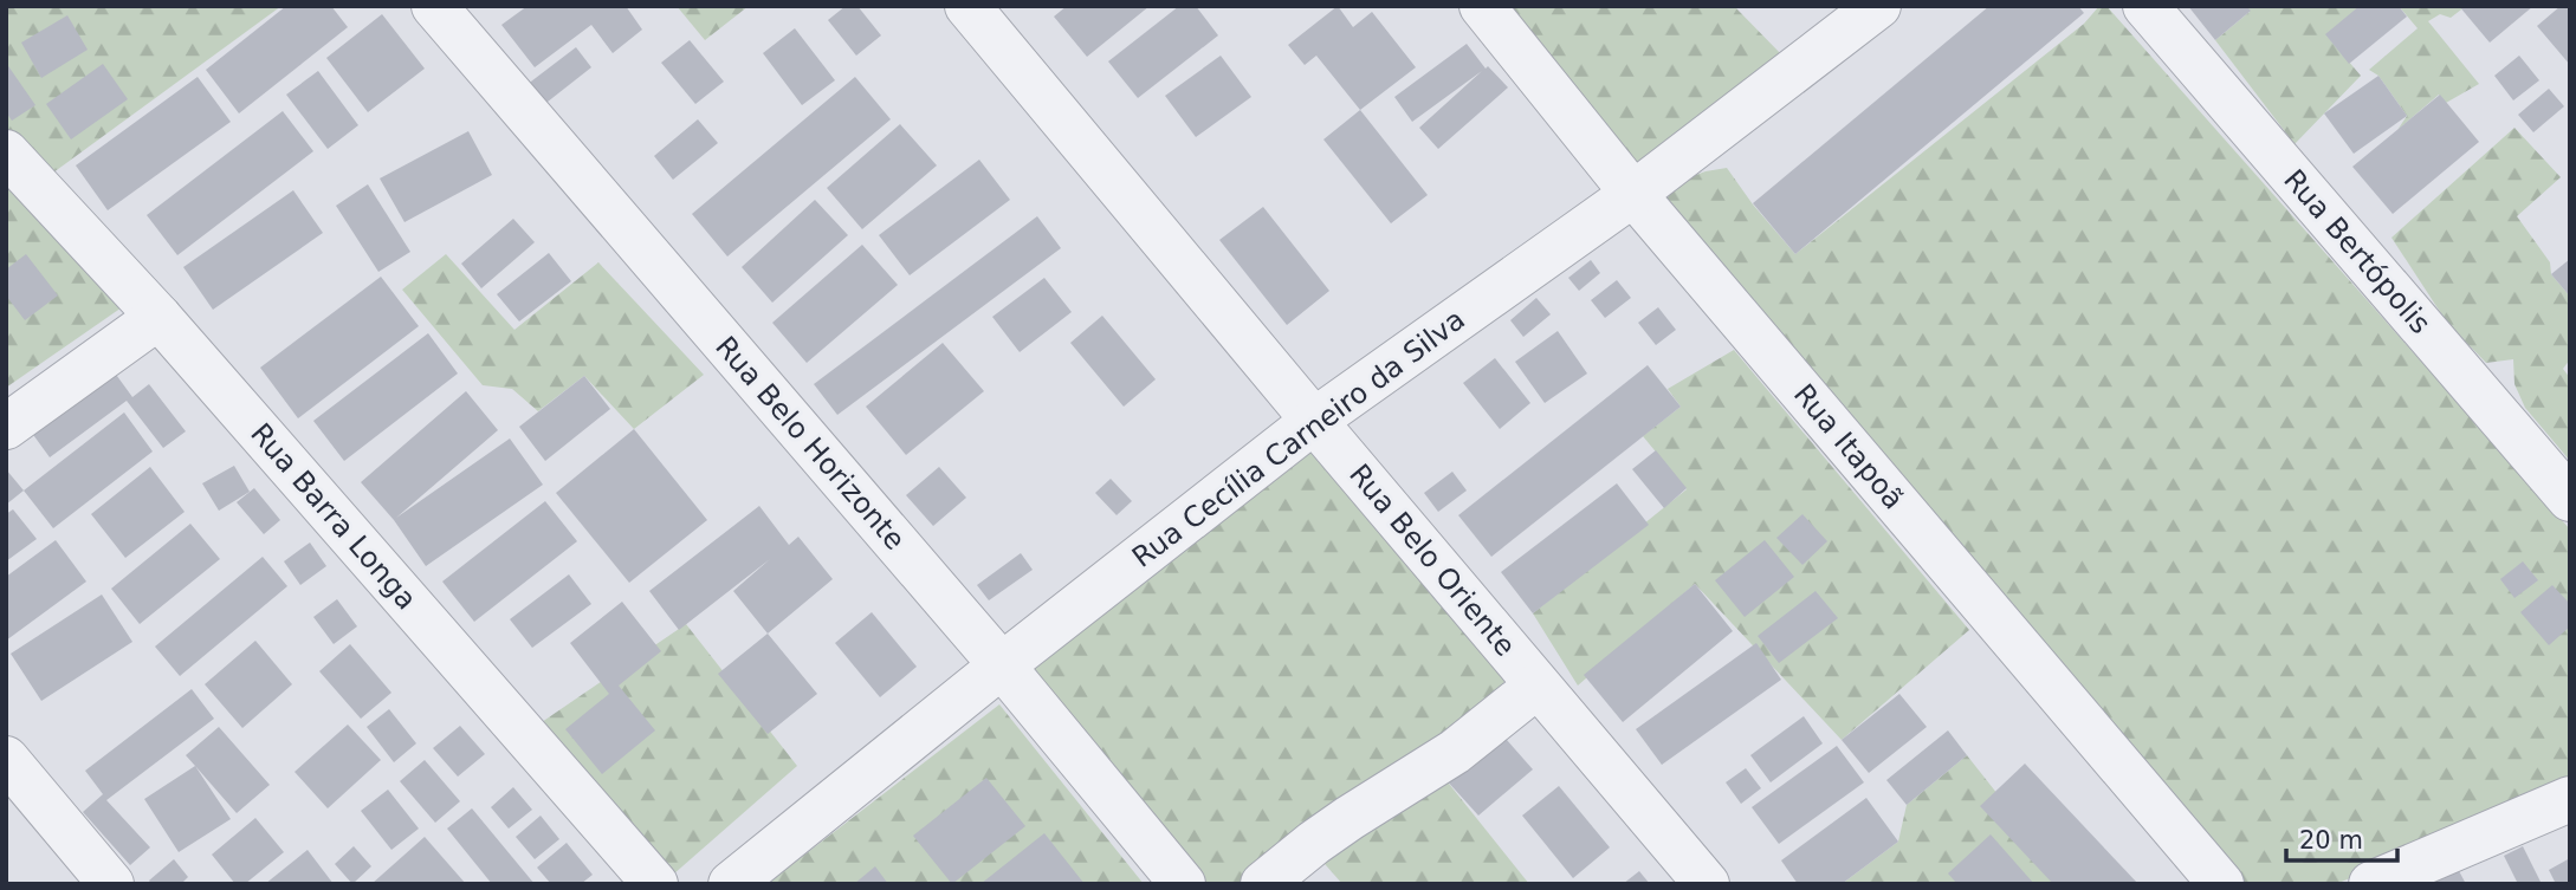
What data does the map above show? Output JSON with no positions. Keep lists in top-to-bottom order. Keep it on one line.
{"streets":{"street":["Rua Bertópolis","Rua Cecília Carneiro da Silva","Rua Belo Horizonte","Rua Itapoã","Rua Barra Longa","Rua Belo Oriente"]},"crossings":[["Rua Cecília Carneiro da Silva","Rua Belo Horizonte"],["Rua Cecília Carneiro da Silva","Rua Itapoã"],["Rua Cecília Carneiro da Silva","Rua Belo Oriente"]],"scale_bar":"20 m"}
